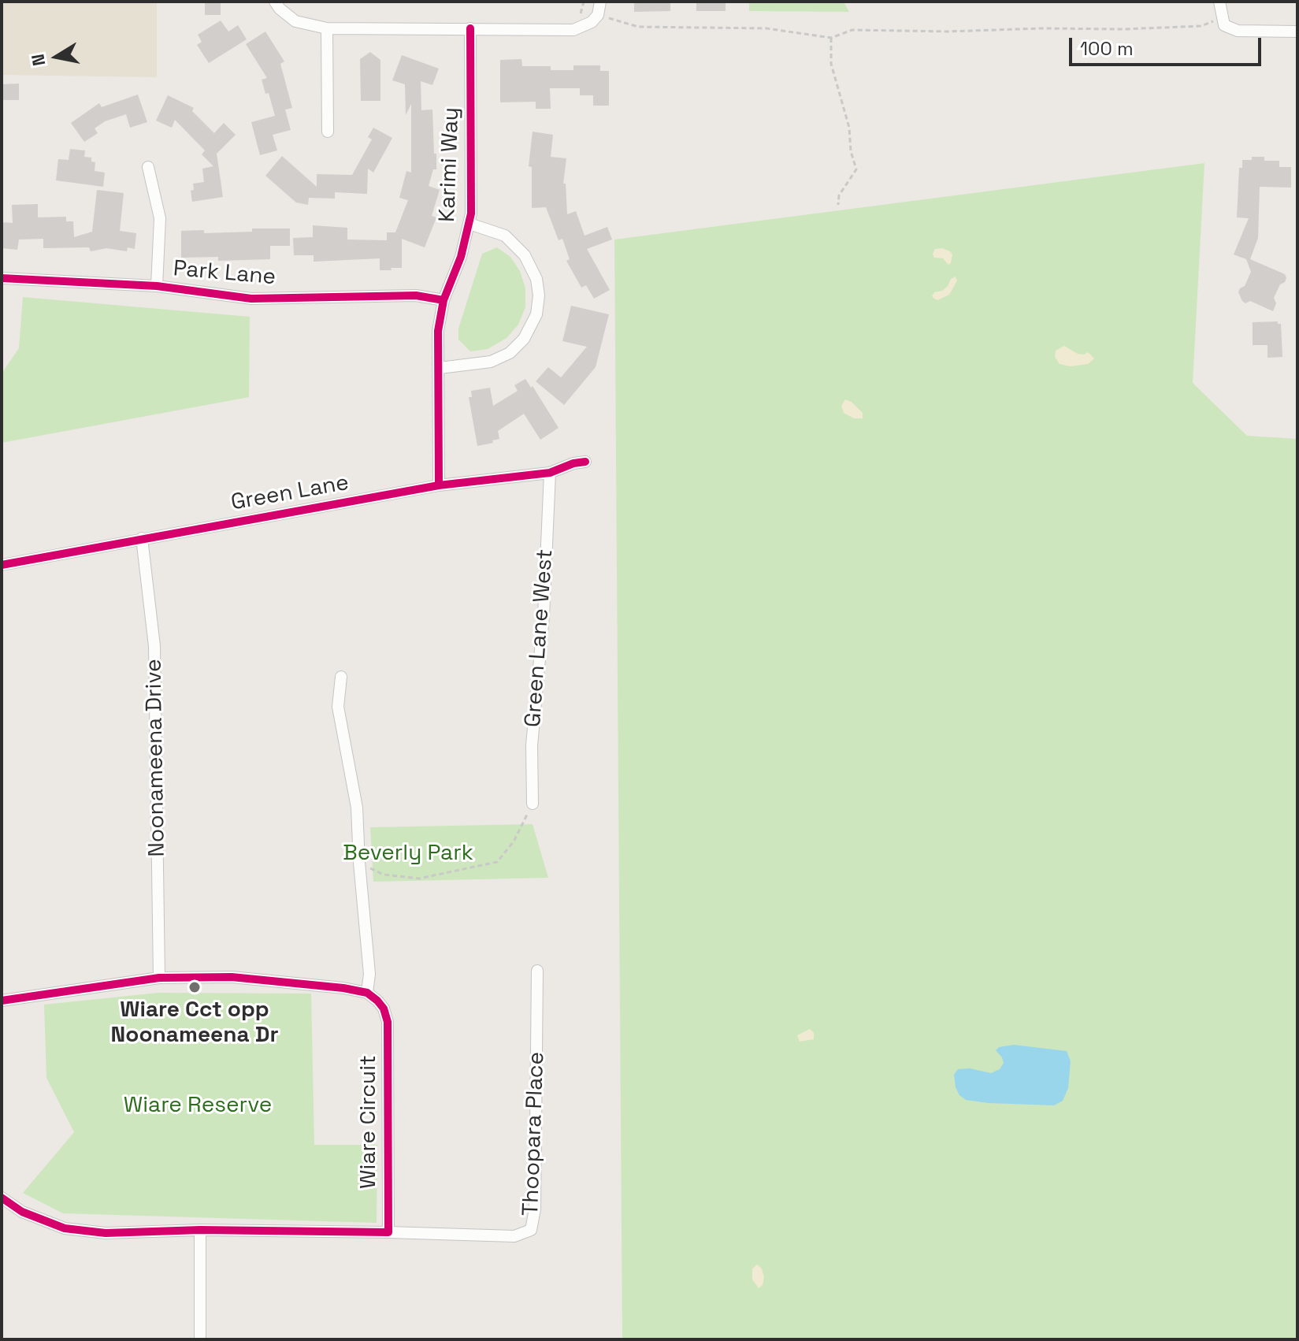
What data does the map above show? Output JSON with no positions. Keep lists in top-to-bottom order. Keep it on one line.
{"streets":{"street":["Karimi Way","Park Lane","Green Lane","Green Lane West","Noonameena Drive","Wiare Circuit","Thoopara Place"]},"crossings":[["Karimi Way","Park Lane"],["Karimi Way","Green Lane"],["Green Lane","Green Lane West"],["Green Lane","Noonameena Drive"],["Wiare Circuit","Thoopara Place"]],"parks":["Beverly Park","Wiare Reserve"],"places":["Wiare Cct opp Noonameena Dr"],"scale_bar":"100 m","north":"left"}
